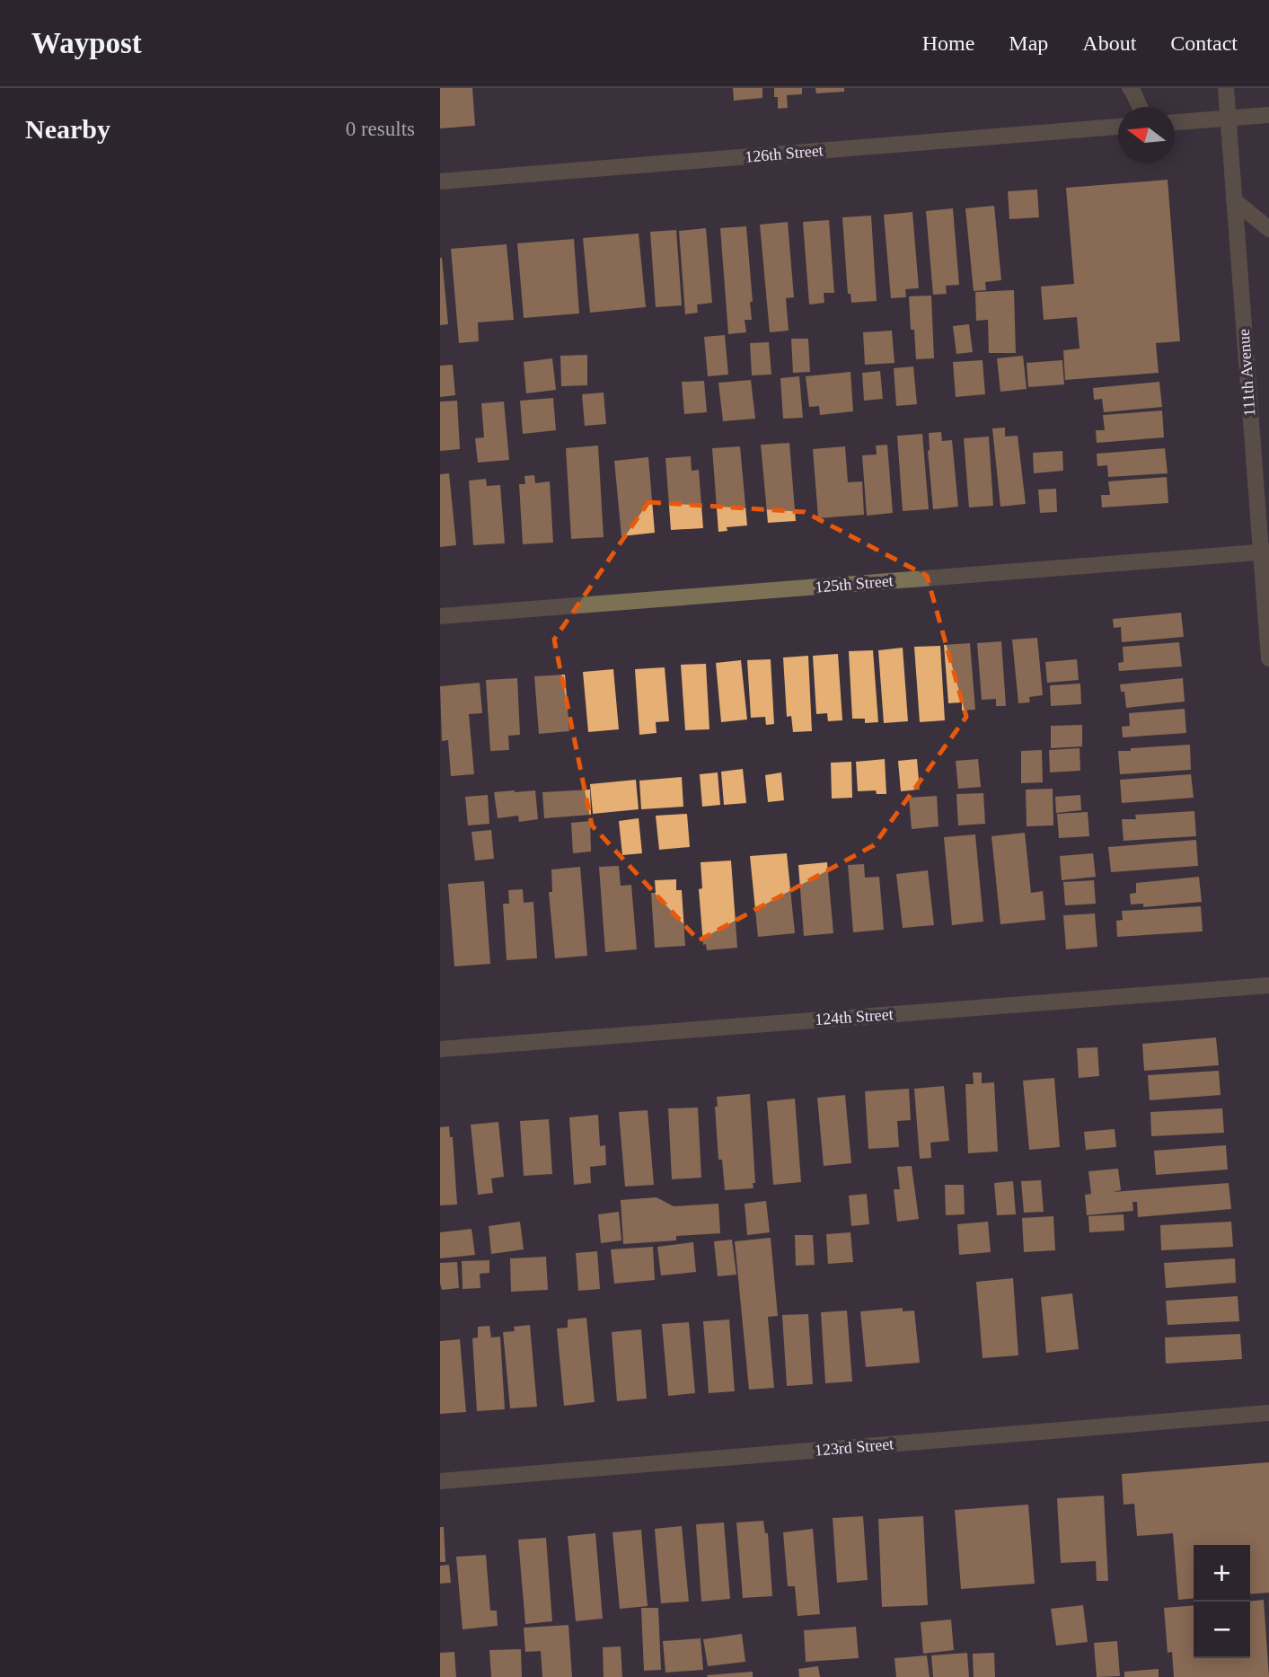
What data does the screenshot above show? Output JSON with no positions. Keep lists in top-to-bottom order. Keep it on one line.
{"streets":{"street":["126th Street","111th Avenue","125th Street","124th Street","123rd Street"]},"crossings":[["111th Avenue","125th Street"]],"north":"left","page":{"header":"Waypost","nav":["Home","Map","About","Contact"],"heading":["Nearby","0 results"],"map_buttons":["+","−"]}}
